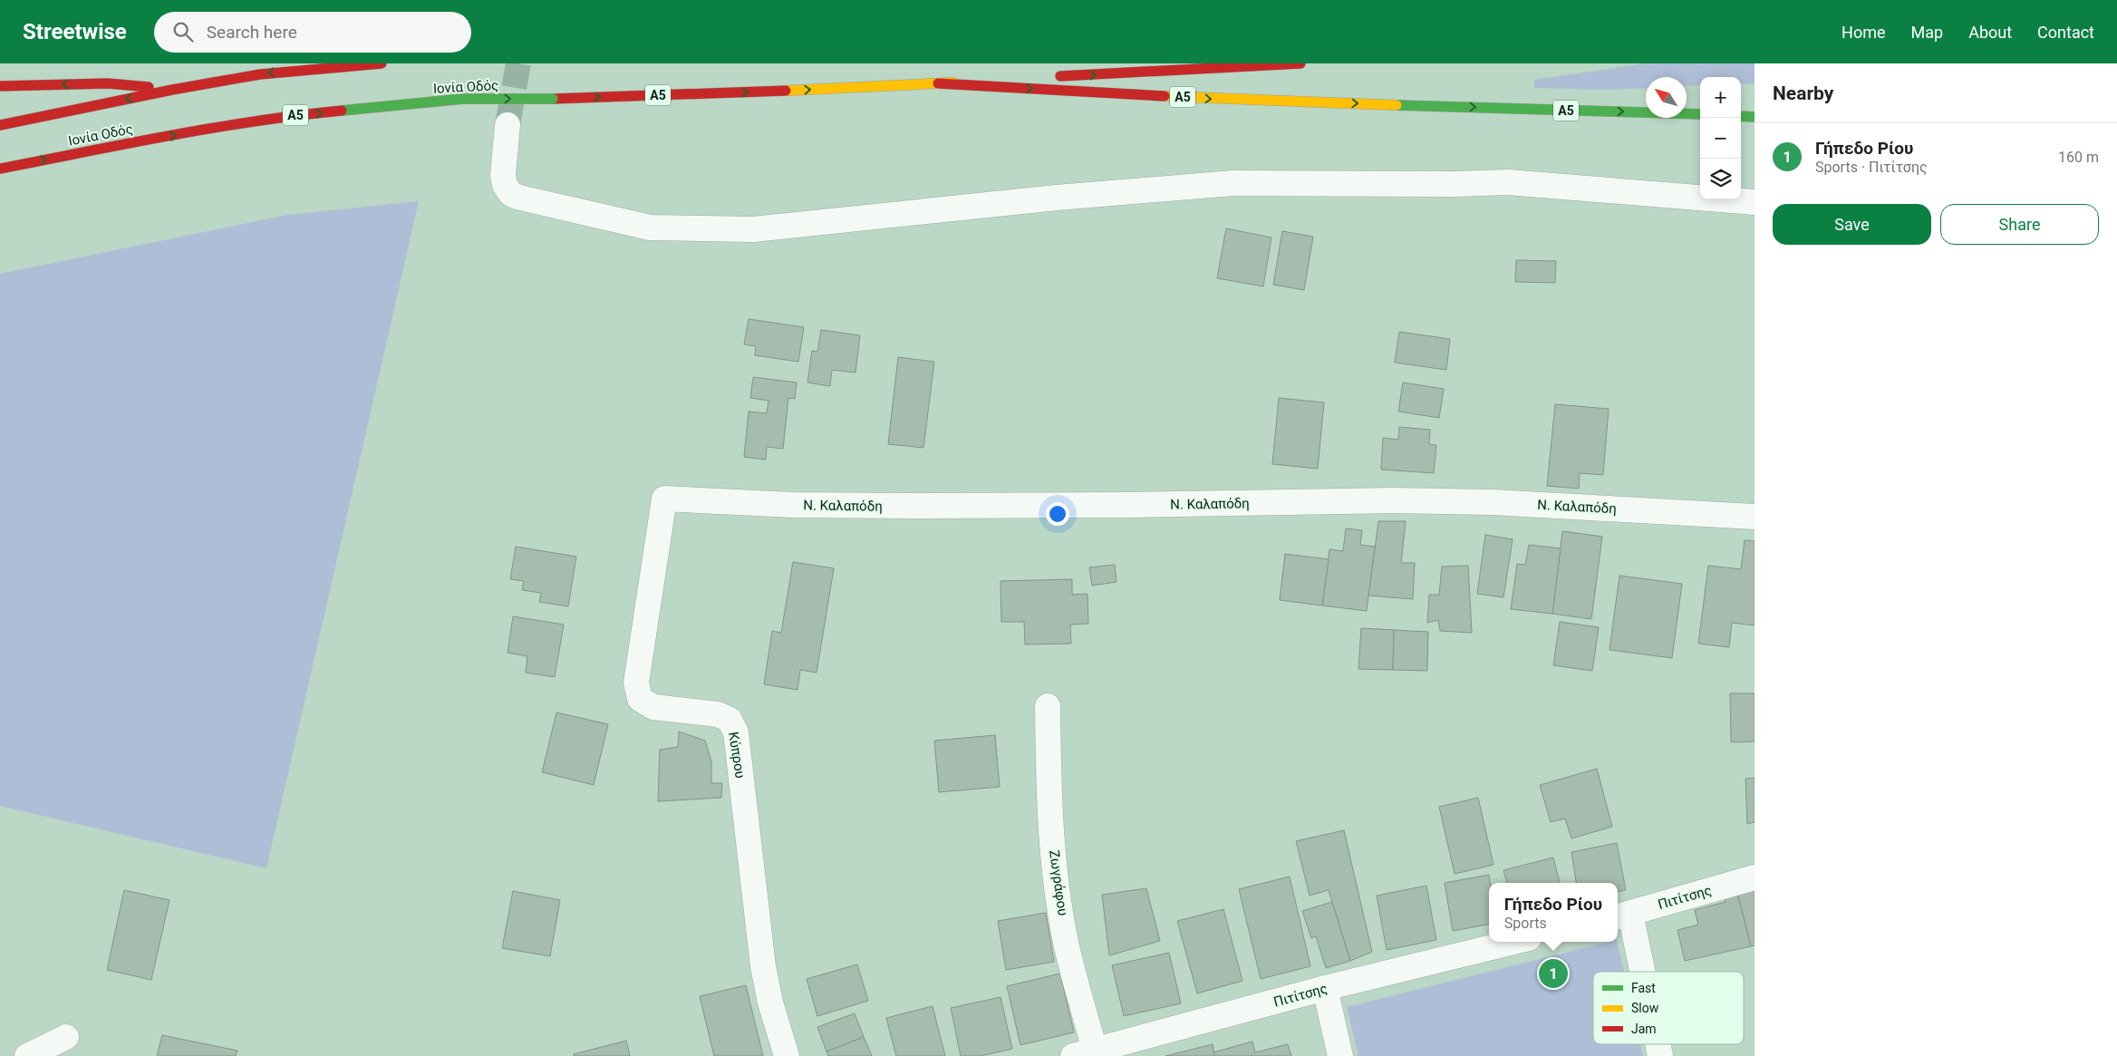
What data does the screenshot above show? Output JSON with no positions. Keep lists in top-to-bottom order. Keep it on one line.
{"streets":{"highway":["Ιονία Οδός","Α5"],"street":["Ν. Καλαπόδη","Κύπρου","Ζωγράφου","Πιτίτσης"]},"crossings":[["Ιονία Οδός","Α5"],["Ν. Καλαπόδη","Κύπρου"],["Ζωγράφου","Πιτίτσης"]],"legend":["Fast","Slow","Jam"],"north":"top left","page":{"header":"Streetwise","search":"Search here","nav":["Home","Map","About","Contact"],"heading":"Nearby","map_buttons":["+","−"],"list":[{"mark":"1","name":"Γήπεδο Ρίου","note":"Sports · Πιτίτσης","value":"160 m"}],"buttons":["Save","Share"],"popup":["Γήπεδο Ρίου","Sports"],"pins":"1"}}
